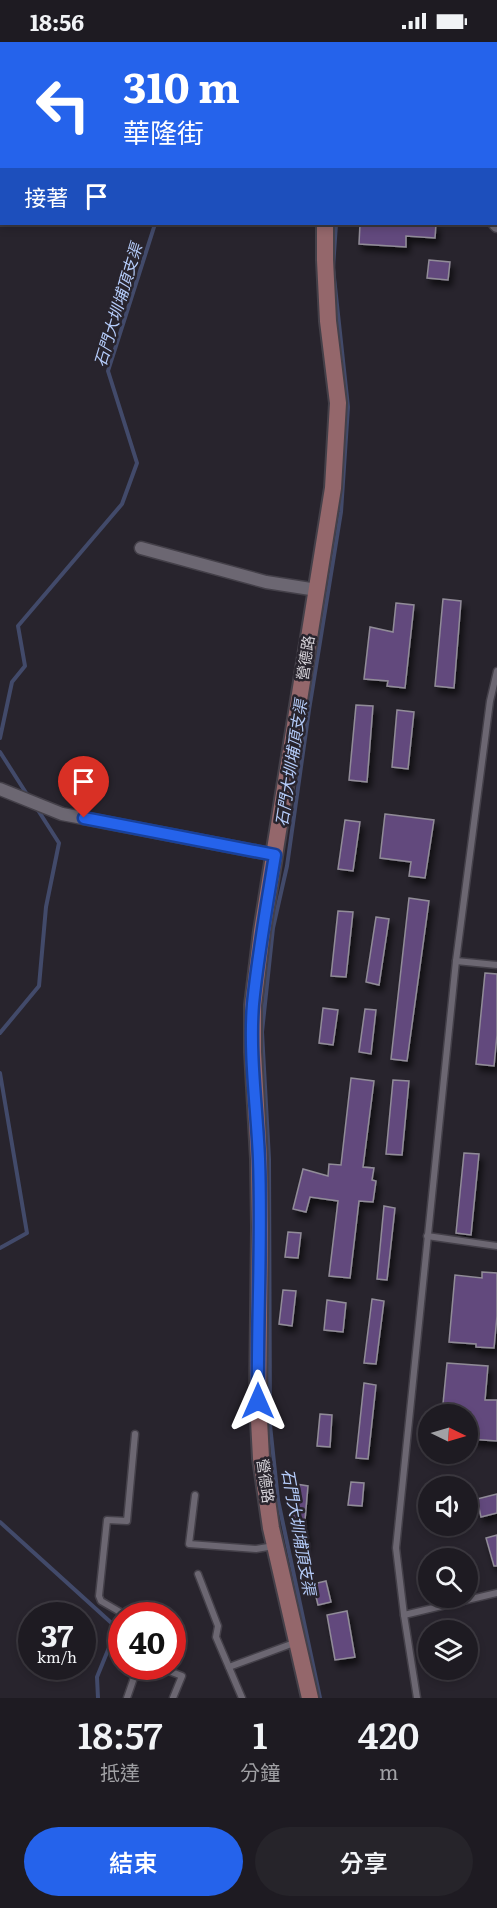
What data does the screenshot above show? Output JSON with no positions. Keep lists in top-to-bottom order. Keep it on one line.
{"streets":{"street":["營德路"]},"water":["石門大圳埔頂支渠"],"north":"right","page":{"status":"18:56","turn":["310 m","華隆街"],"then":"接著","speed":"37 km/h","limit":"40","eta":["18:57","抵達","1","分鐘","420","m"],"buttons":["結束","分享"]}}
